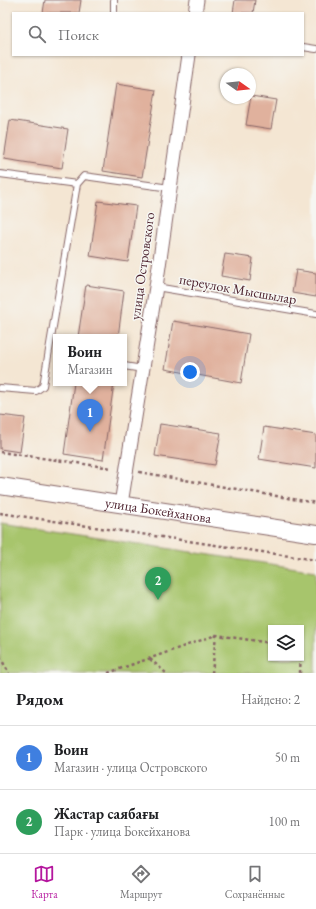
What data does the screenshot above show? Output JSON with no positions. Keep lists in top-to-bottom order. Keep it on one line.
{"streets":{"street":["улица Островского","улица Бокейханова"],"lane":["переулок Мысшылар"]},"crossings":[["улица Островского","переулок Мысшылар"],["улица Островского","улица Бокейханова"]],"north":"right","page":{"search":"Поиск","popup":["Воин","Магазин"],"pins":["1","2"],"heading":["Рядом","Найдено: 2"],"list":[{"mark":"1","name":"Воин","note":"Магазин · улица Островского","value":"50 m"},{"mark":"2","name":"Жастар саябағы","note":"Парк · улица Бокейханова","value":"100 m"}],"nav":["Карта","Маршрут","Сохранённые"]}}
